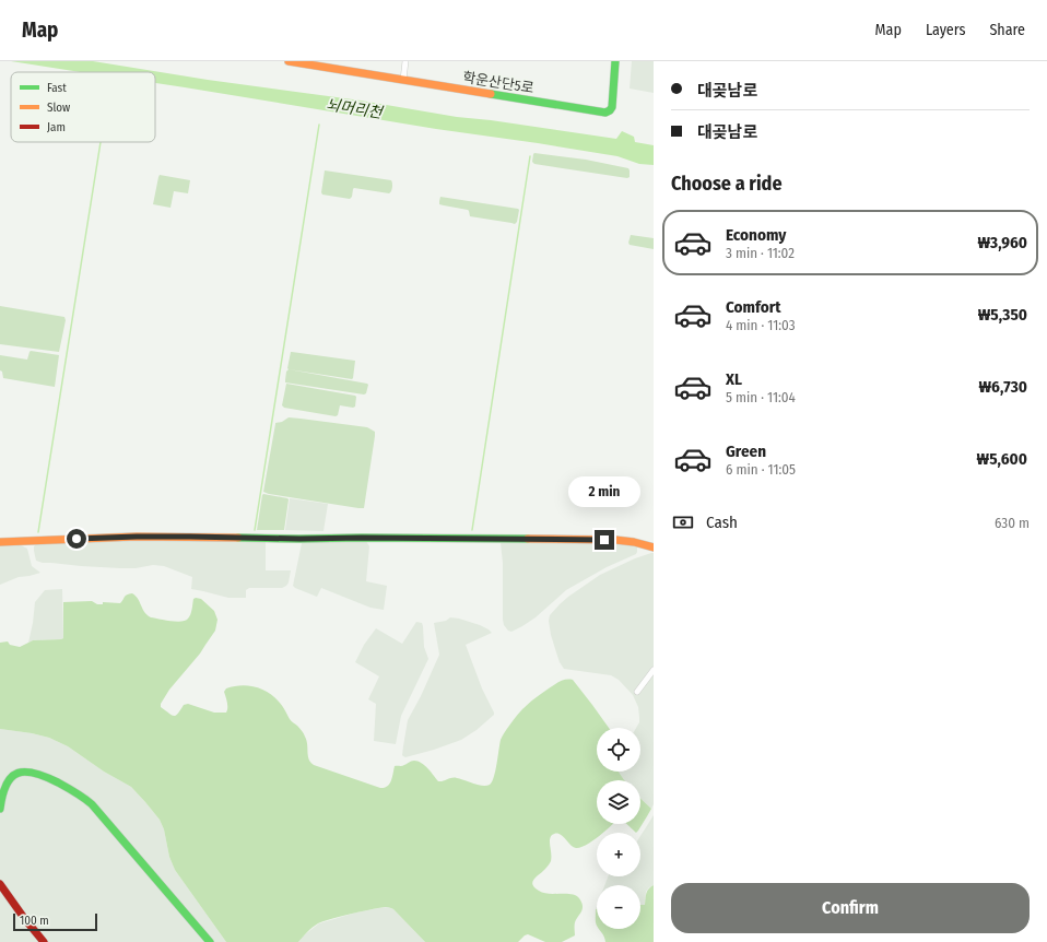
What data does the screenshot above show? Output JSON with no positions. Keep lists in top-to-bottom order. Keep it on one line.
{"streets":{"street":["학운산단5로"]},"water":["뇌머리천"],"legend":["Fast","Slow","Jam"],"scale_bar":"100 m","page":{"header":"Map","nav":["Map","Layers","Share"],"banner":["대곶남로","대곶남로"],"heading":"Choose a ride","list":[{"name":"Economy","note":"3 min · 11:02","value":"₩3,960"},{"name":"Comfort","note":"4 min · 11:03","value":"₩5,350"},{"name":"XL","note":"5 min · 11:04","value":"₩6,730"},{"name":"Green","note":"6 min · 11:05","value":"₩5,600"}],"bubble":"2 min","pay":["Cash","630 m"],"map_buttons":["+","−"],"buttons":"Confirm","scale":"100 m"}}
